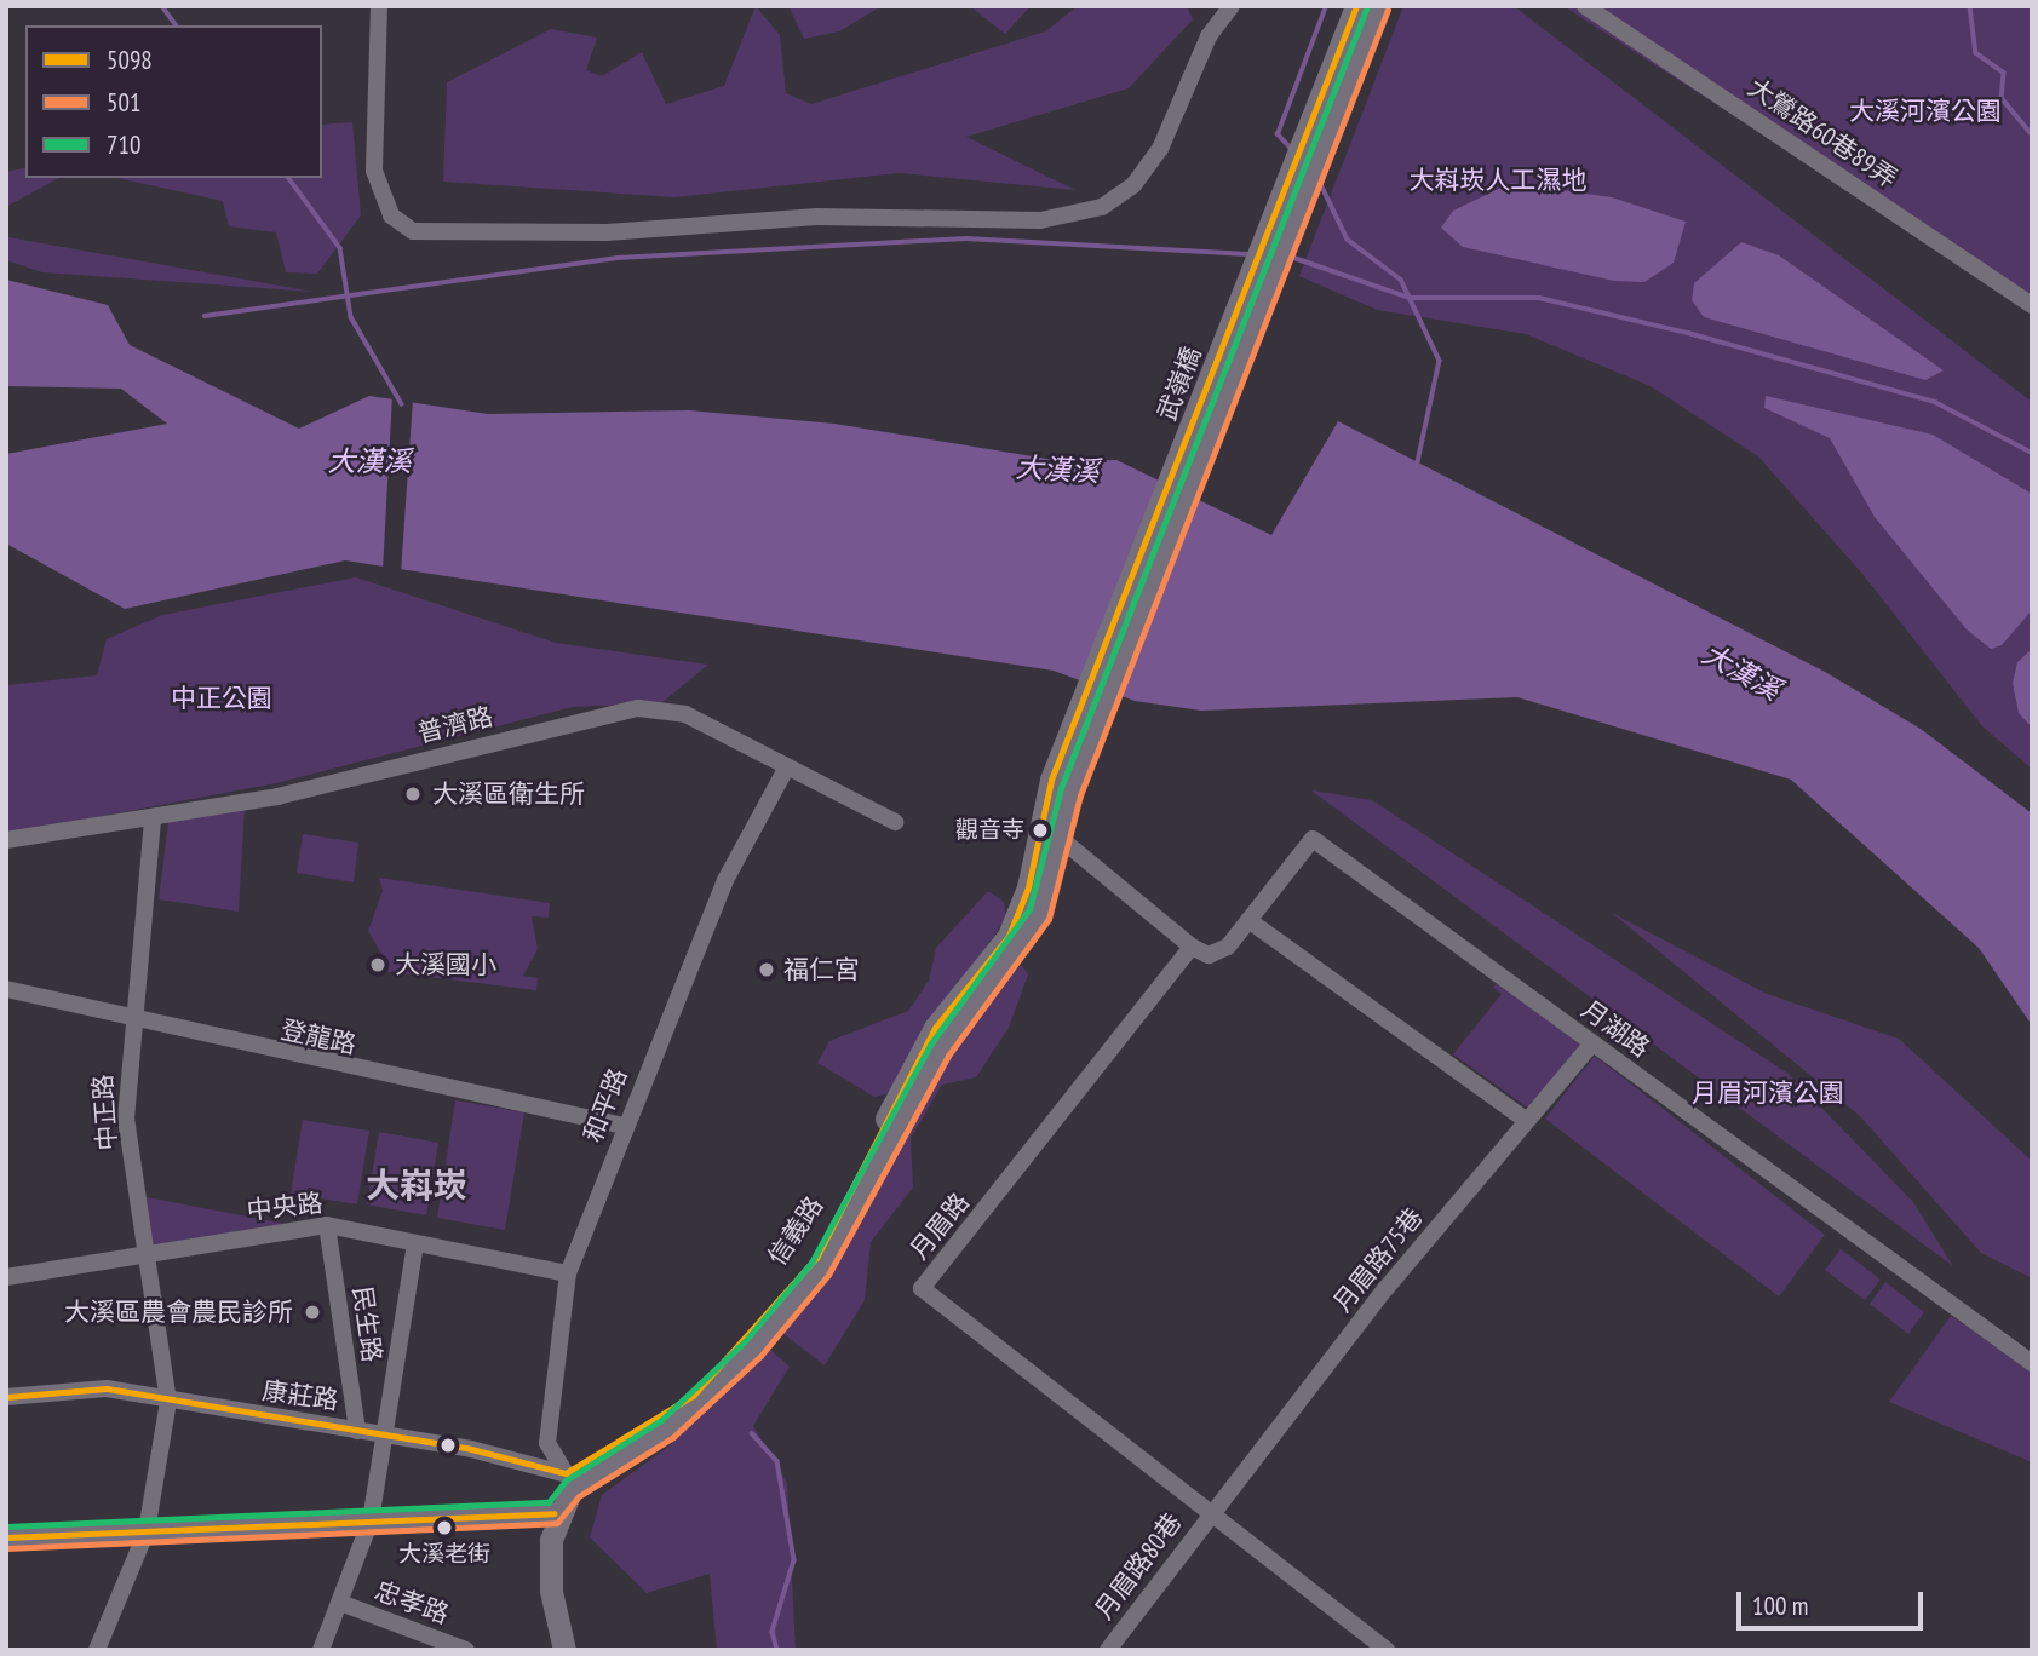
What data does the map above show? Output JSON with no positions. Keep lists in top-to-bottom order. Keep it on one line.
{"streets":{"main road":["武嶺橋","信義路"],"street":["大鶯路60巷89弄","普濟路","月湖路","登龍路","和平路","中正路","中央路","月眉路","月眉路75巷","民生路","康莊路","月眉路80巷","忠孝路"]},"crossings":[["武嶺橋","信義路"],["普濟路","和平路"],["普濟路","中正路"],["月湖路","月眉路"],["月湖路","月眉路75巷"],["登龍路","和平路"],["登龍路","中正路"],["和平路","中央路"],["和平路","信義路"],["和平路","康莊路"],["中正路","中央路"],["中正路","康莊路"],["中央路","民生路"],["月眉路","月眉路75巷"],["月眉路","月眉路80巷"],["信義路","康莊路"],["月眉路75巷","月眉路80巷"],["民生路","康莊路"]],"districts":["大嵙崁"],"water":["大漢溪"],"parks":["大溪河濱公園","大嵙崁人工濕地","中正公園","月眉河濱公園"],"places":["大溪區衛生所","觀音寺","大溪國小","福仁宮","大溪區農會農民診所","大溪老街"],"lines":["transit line 5098","transit line 710","transit line 501"],"legend":["5098","501","710"],"scale_bar":"100 m"}
